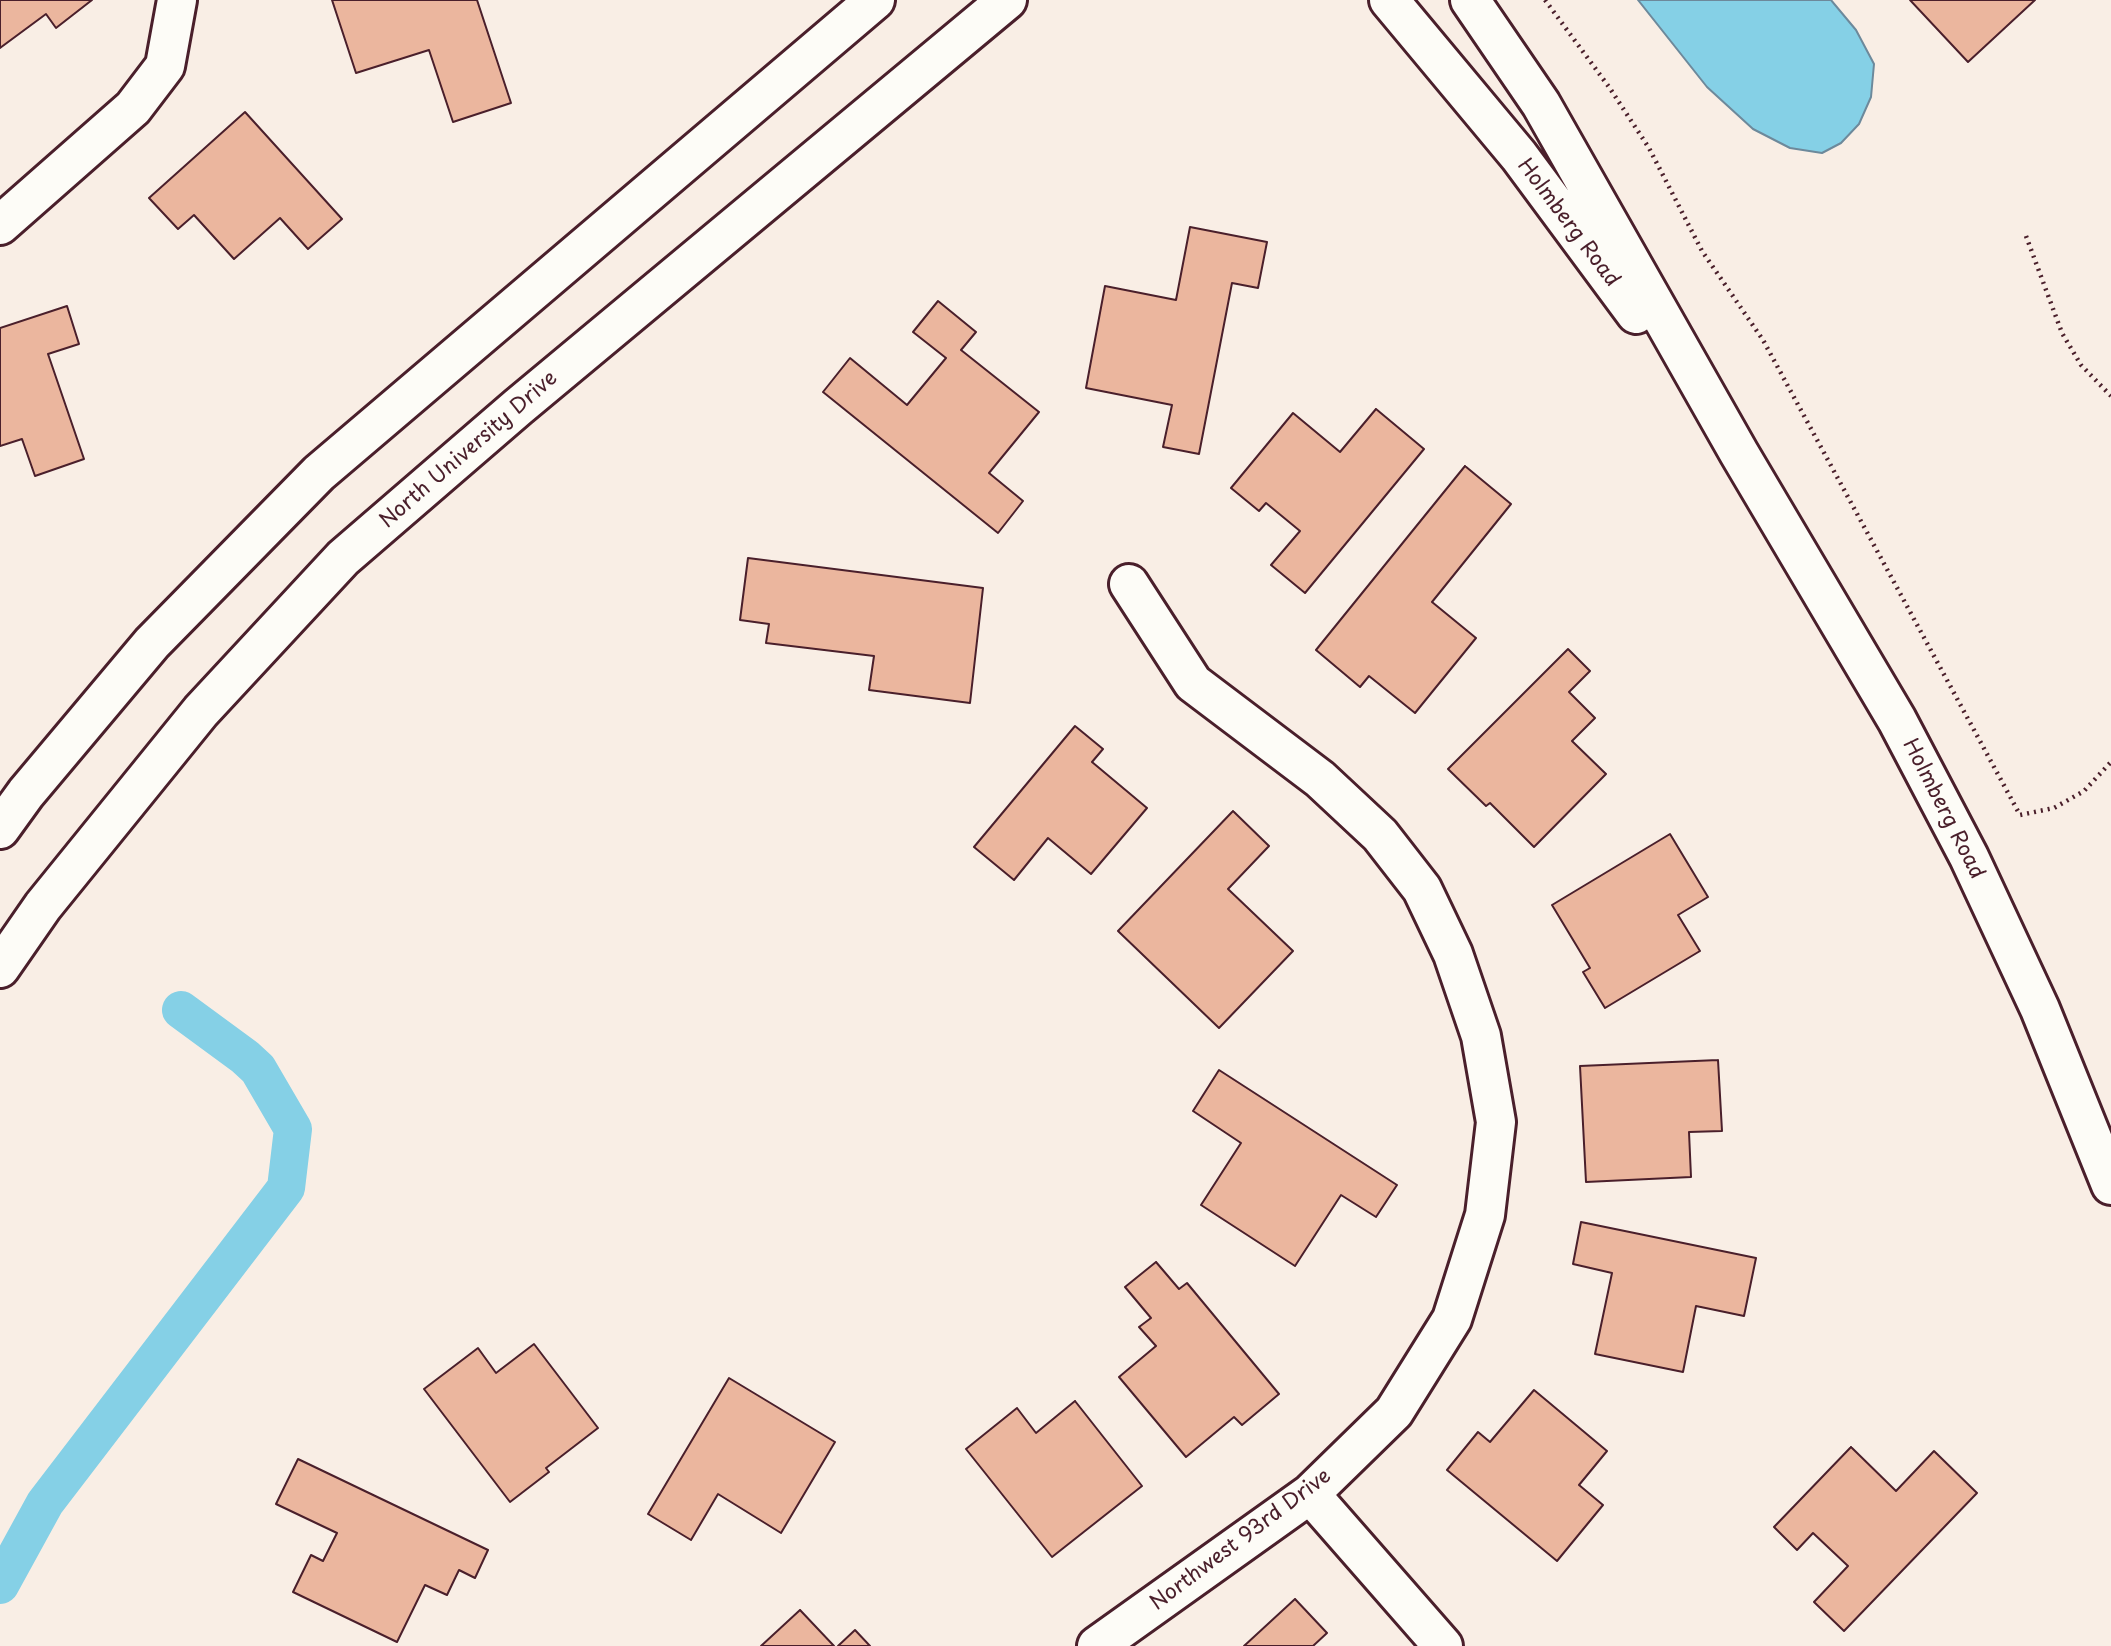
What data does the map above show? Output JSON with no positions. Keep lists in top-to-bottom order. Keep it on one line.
{"streets":{"street":["Holmberg Road","North University Drive","Northwest 93rd Drive"]}}
